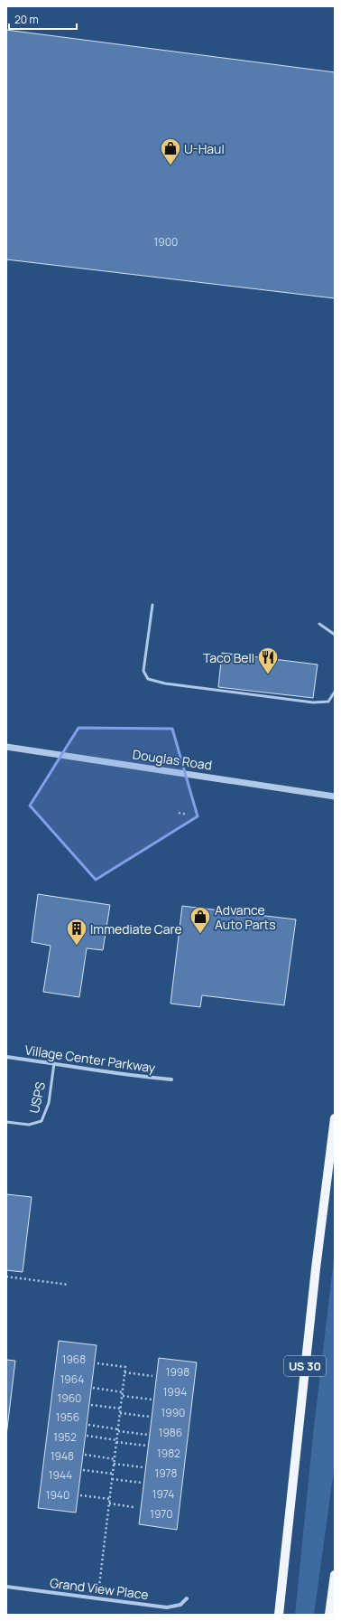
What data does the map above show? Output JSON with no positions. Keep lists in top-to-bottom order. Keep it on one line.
{"streets":{"main road":["US 30"],"street":["Douglas Road","Village Center Parkway","Grand View Place"],"lane":["USPS"]},"crossings":[["Village Center Parkway","USPS"]],"places":{"shop":["U-Haul","Advance Auto Parts"],"restaurant":["Taco Bell"],"building":["Immediate Care"]},"house_numbers":["1900","1968","1998","1964","1994","1960","1990","1956","1986","1952","1982","1948","1978","1944","1974","1940","1970"],"scale_bar":"20 m"}
